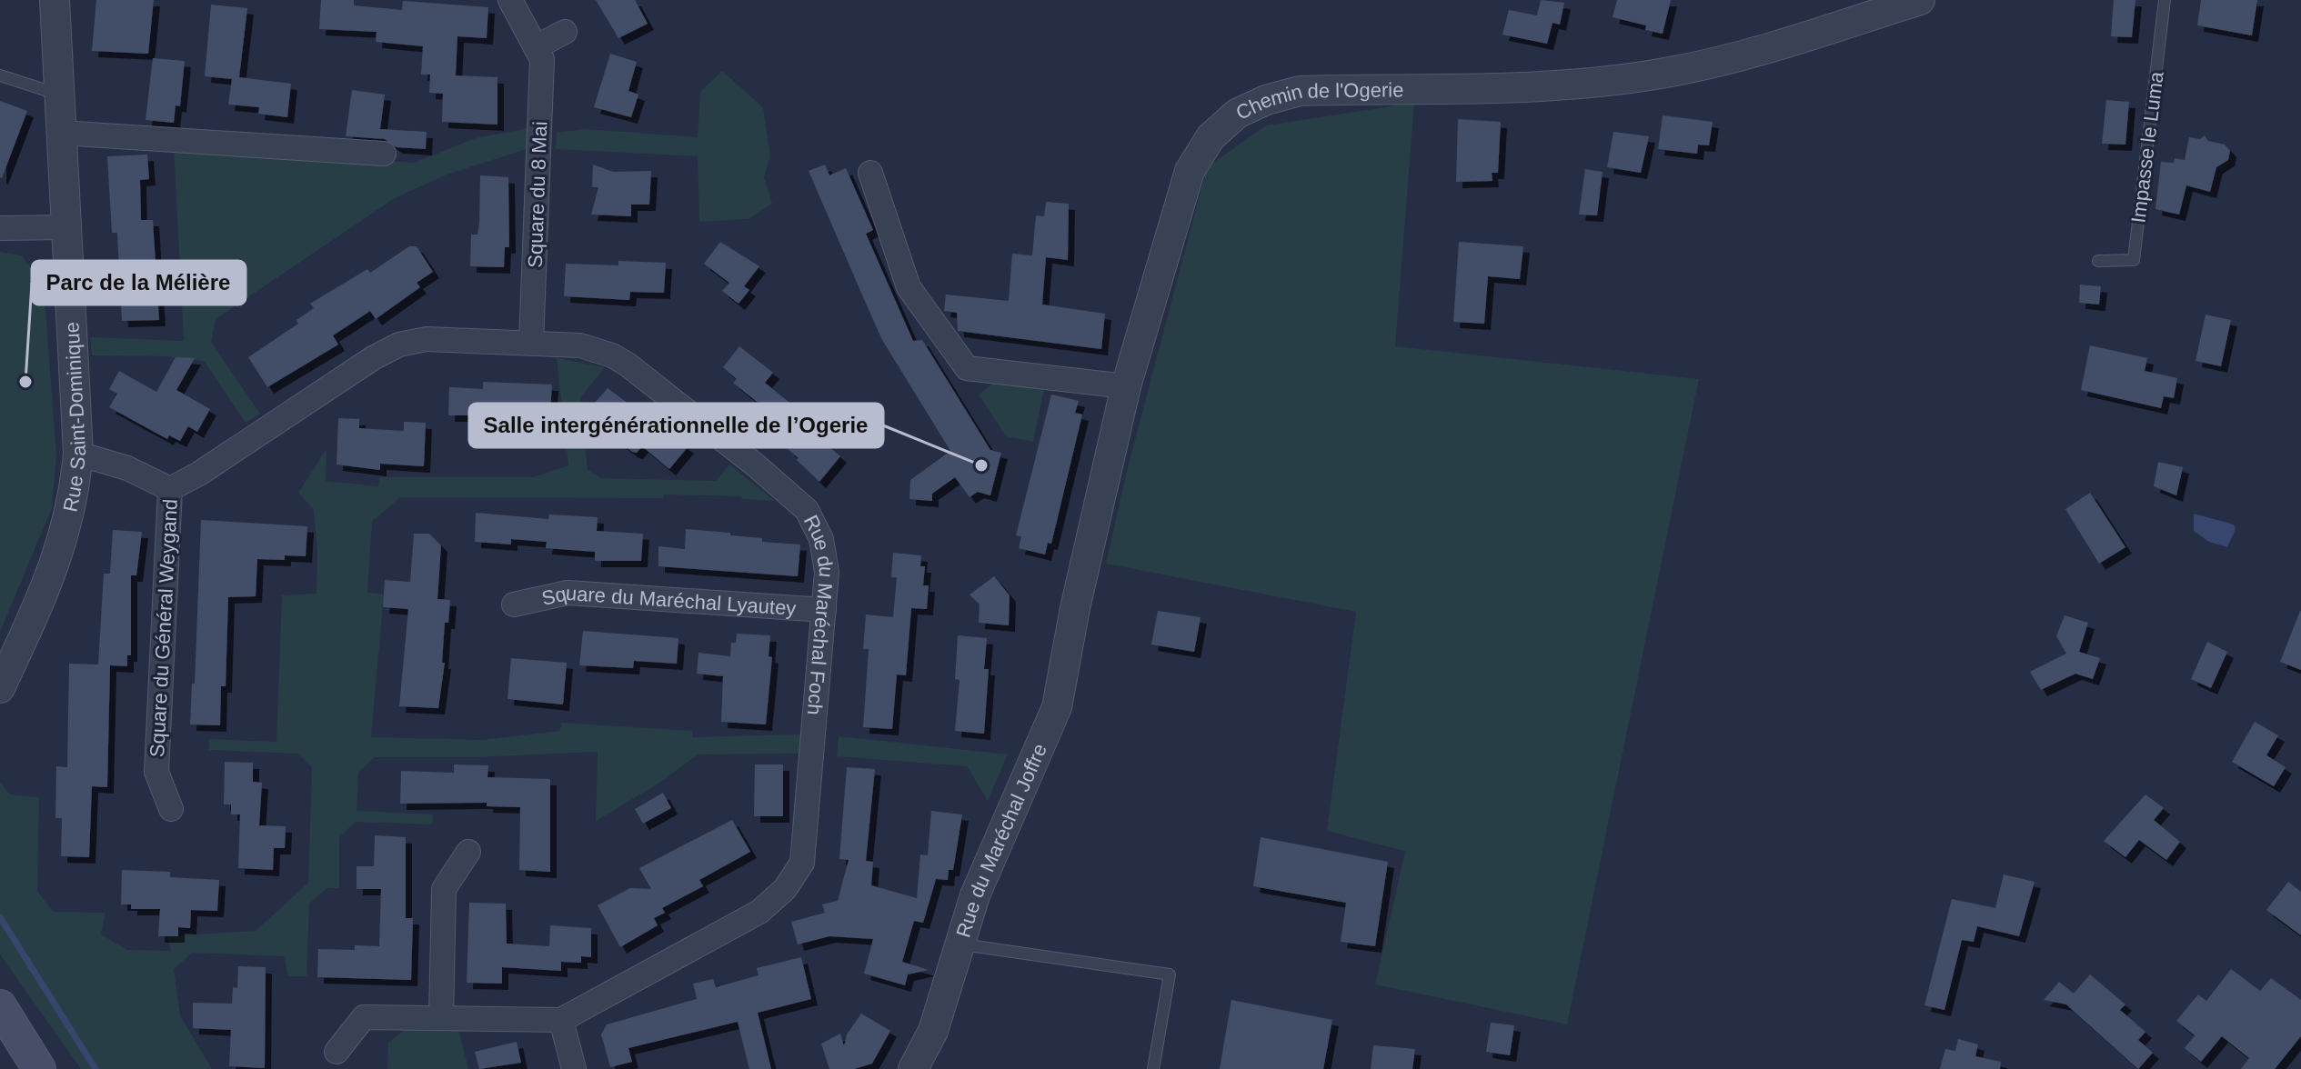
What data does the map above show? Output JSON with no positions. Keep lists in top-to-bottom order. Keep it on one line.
{"streets":{"street":["Chemin de l'Ogerie","Square du 8 Mai","Rue Saint-Dominique","Square du Maréchal Lyautey","Rue du Maréchal Foch","Square du Général Weygand","Rue du Maréchal Joffre"],"lane":["Impasse le Luma"]},"crossings":[["Chemin de l'Ogerie","Rue du Maréchal Joffre"],["Square du 8 Mai","Rue du Maréchal Foch"],["Square du Maréchal Lyautey","Rue du Maréchal Foch"],["Rue du Maréchal Foch","Square du Général Weygand"]],"places":["Parc de la Mélière","Salle intergénérationnelle de l’Ogerie"]}
